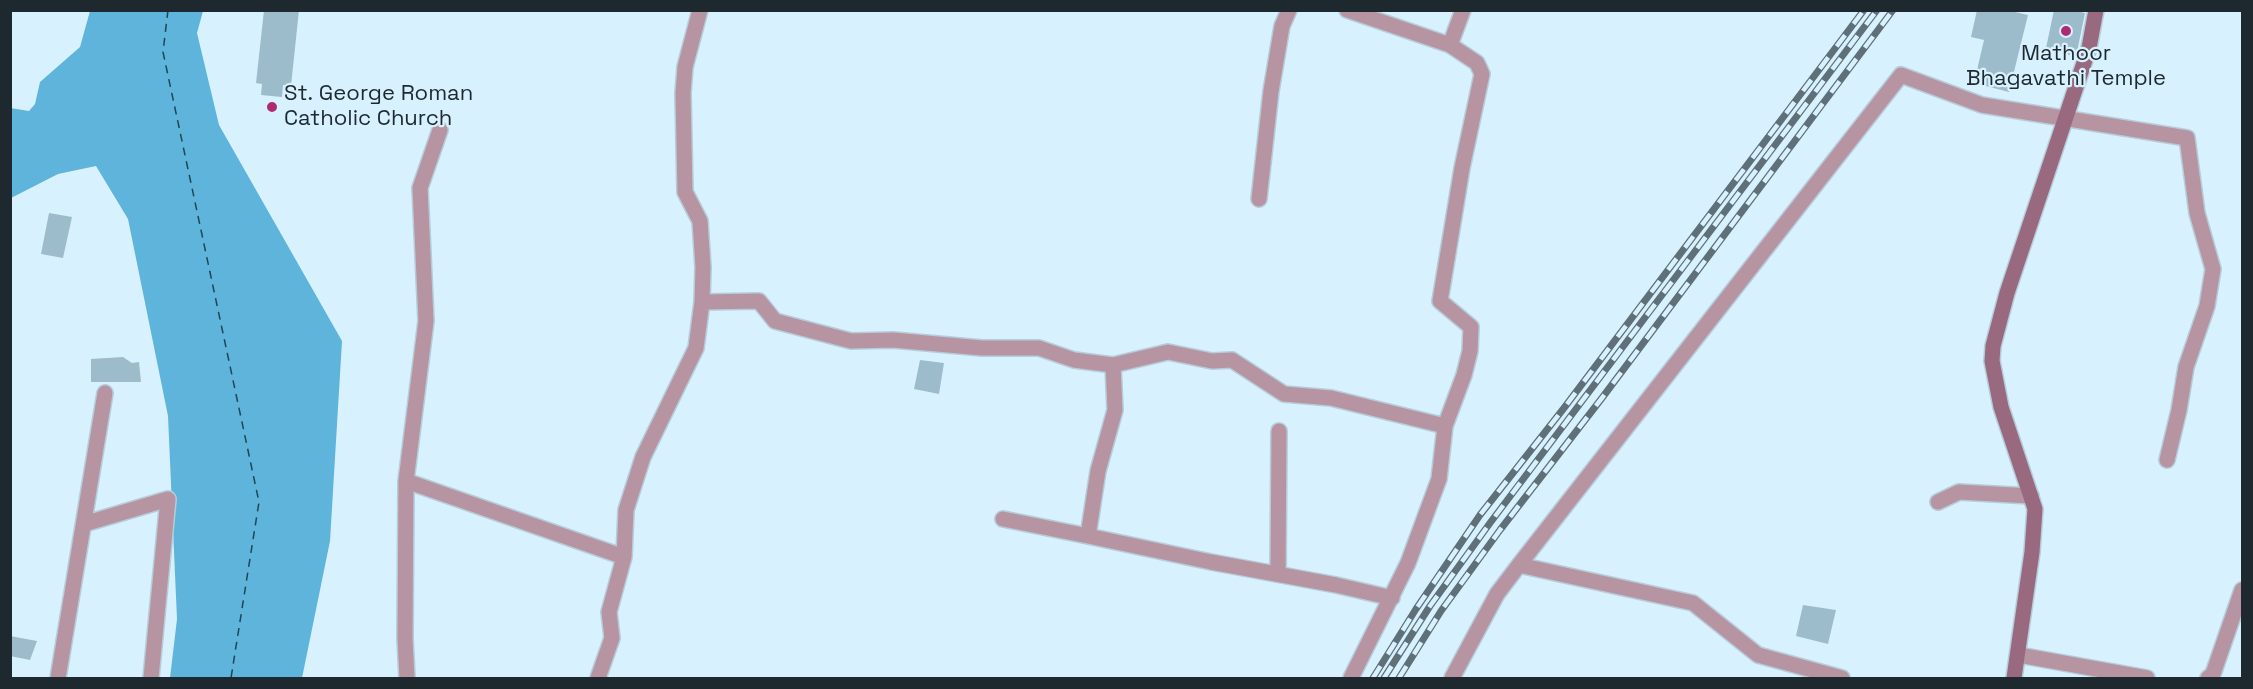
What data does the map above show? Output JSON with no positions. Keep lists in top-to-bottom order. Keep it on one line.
{"places":["Mathoor Bhagavathi Temple","St. George Roman Catholic Church"]}
